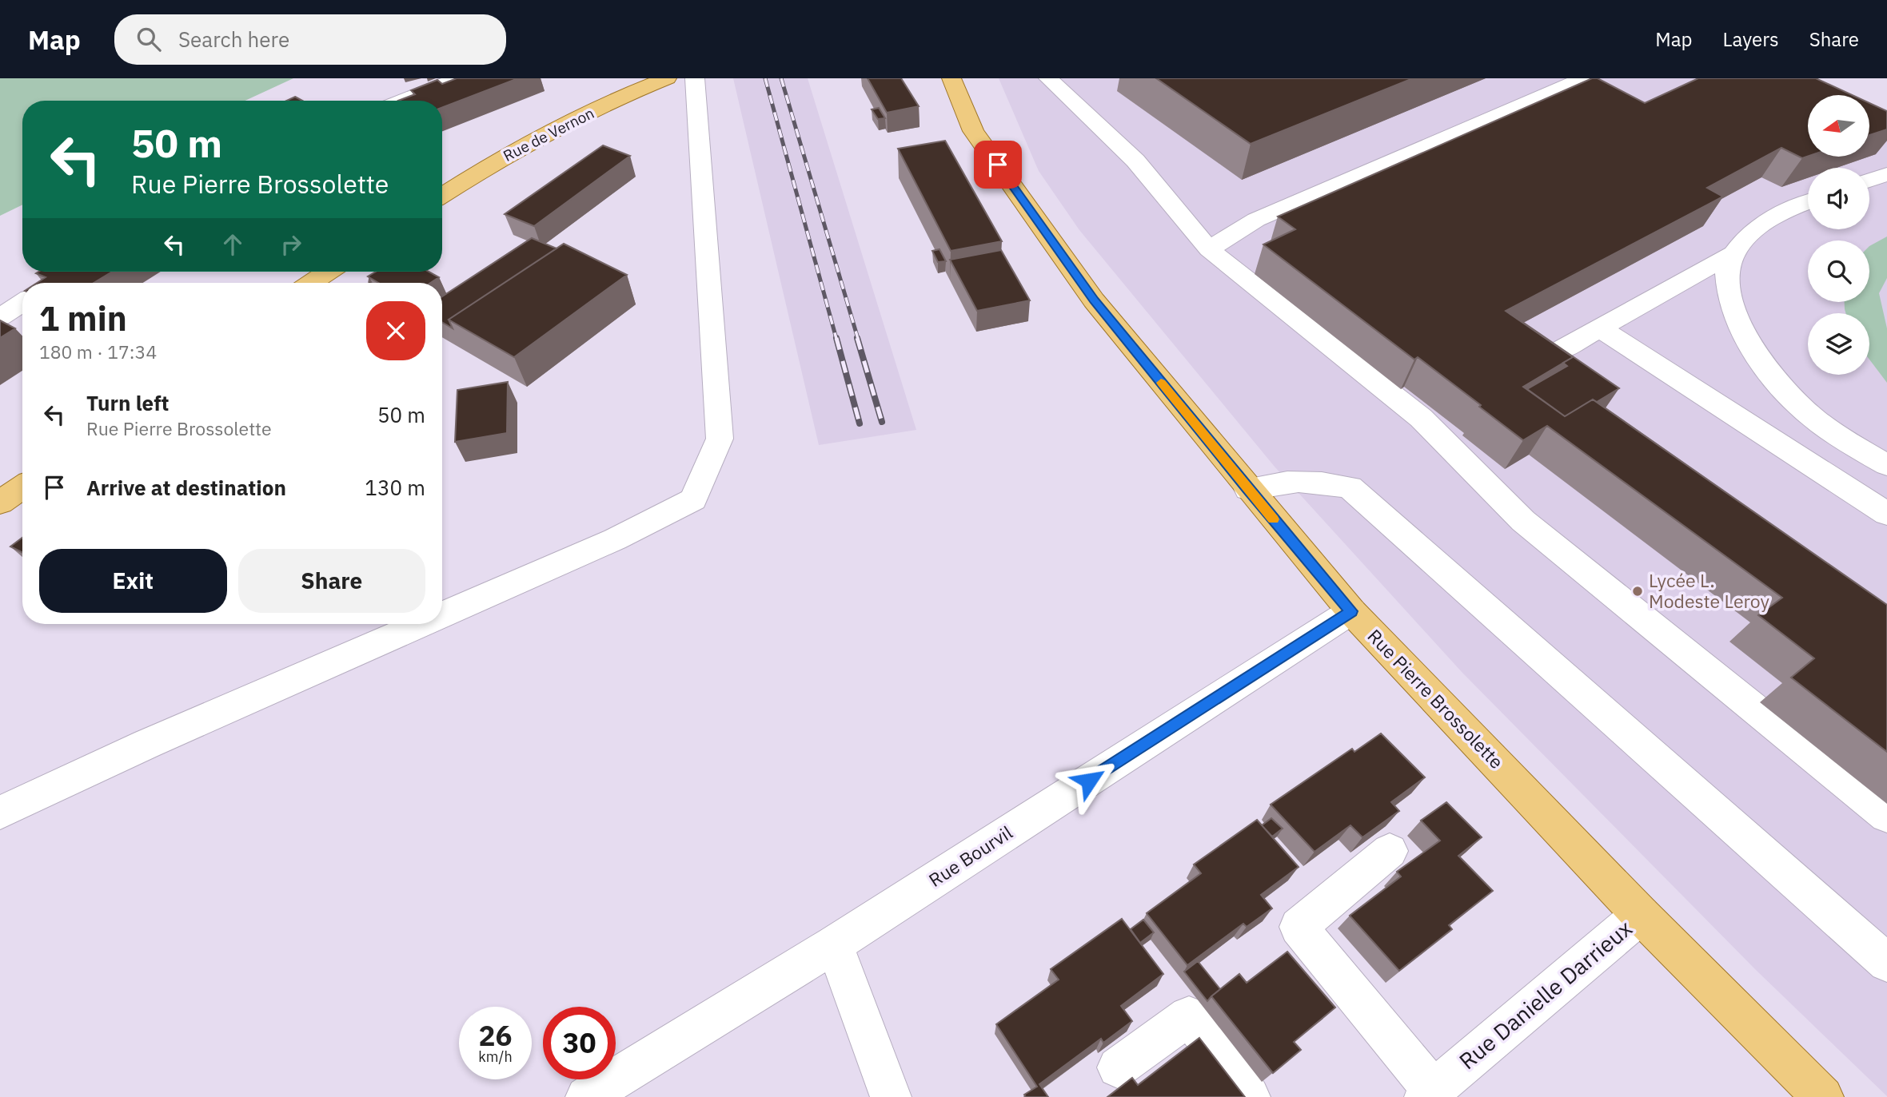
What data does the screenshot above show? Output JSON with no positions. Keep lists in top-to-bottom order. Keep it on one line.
{"streets":{"main road":["Rue de Vernon","Rue Pierre Brossolette"],"street":["Rue Bourvil","Rue Danielle Darrieux"]},"crossings":[["Rue Pierre Brossolette","Rue Bourvil"],["Rue Pierre Brossolette","Rue Danielle Darrieux"]],"places":["Lycée L. Modeste Leroy"],"north":"left","page":{"header":"Map","search":"Search here","nav":["Map","Layers","Share"],"turn":["50 m","Rue Pierre Brossolette"],"heading":["1 min","180 m · 17:34"],"list":[{"name":"Turn left","note":"Rue Pierre Brossolette","value":"50 m"},{"name":"Arrive at destination","value":"130 m"}],"buttons":["Exit","Share"],"speed":"26 km/h","limit":"30"}}
